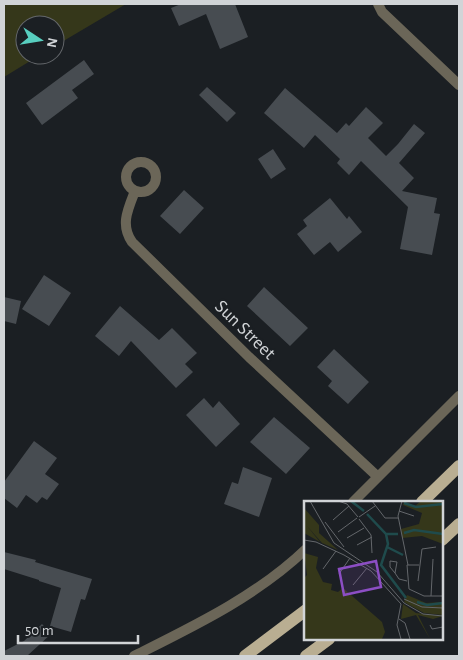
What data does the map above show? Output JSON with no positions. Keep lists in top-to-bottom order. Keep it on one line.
{"streets":{"street":["Sun Street"]},"scale_bar":"50 m","north":"right"}
